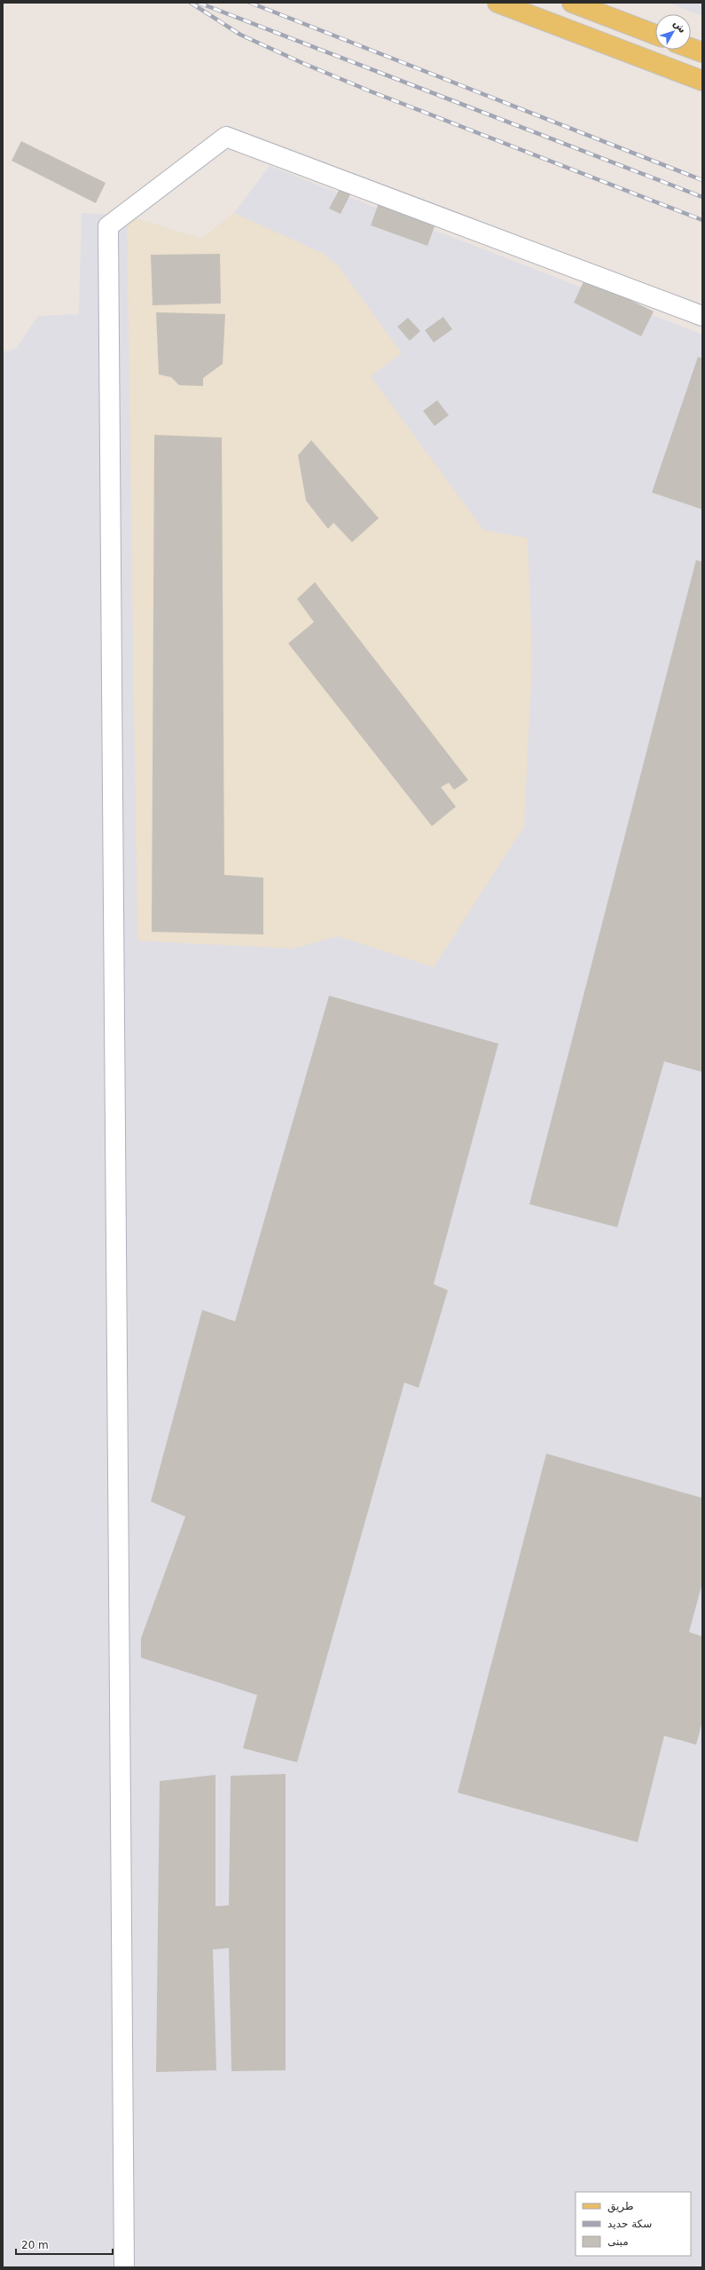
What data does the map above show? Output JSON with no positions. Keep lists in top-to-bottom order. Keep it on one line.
{"legend":["طريق","سكة حديد","مبنى"],"scale_bar":"20 m","north":"top right"}
